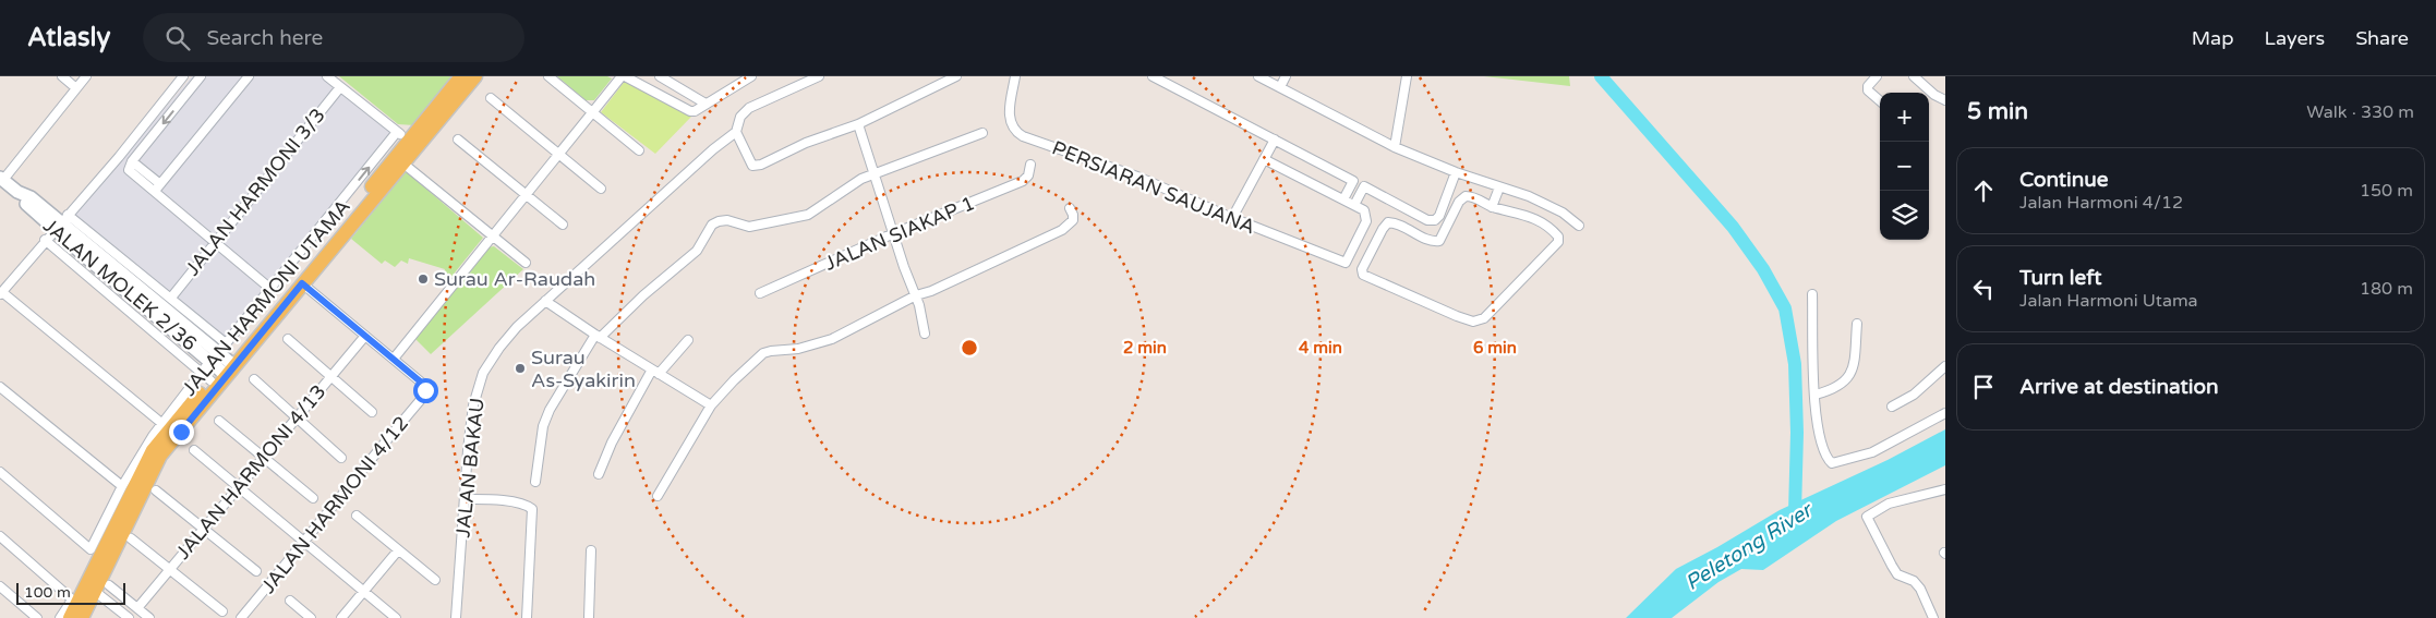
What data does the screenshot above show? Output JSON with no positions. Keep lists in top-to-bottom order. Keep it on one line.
{"streets":{"main road":["JALAN HARMONI UTAMA"],"street":["PERSIARAN SAUJANA","JALAN HARMONI 3/3","JALAN SIAKAP 1","JALAN MOLEK 2/36","JALAN BAKAU","JALAN HARMONI 4/13","JALAN HARMONI 4/12"]},"crossings":[["JALAN MOLEK 2/36","JALAN HARMONI UTAMA"],["JALAN HARMONI UTAMA","JALAN HARMONI 4/12"],["JALAN HARMONI 4/13","JALAN HARMONI 4/12"]],"water":["Peletong River"],"places":["Surau Ar-Raudah","Surau As-Syakirin"],"scale_bar":"100 m","page":{"header":"Atlasly","search":"Search here","nav":["Map","Layers","Share"],"heading":["5 min","Walk · 330 m"],"map_buttons":["+","−"],"list":[["Continue","Jalan Harmoni 4/12","150 m"],["Turn left","Jalan Harmoni Utama","180 m"],"Arrive at destination"],"scale":"100 m"},"rings":["2 min","4 min","6 min"]}
